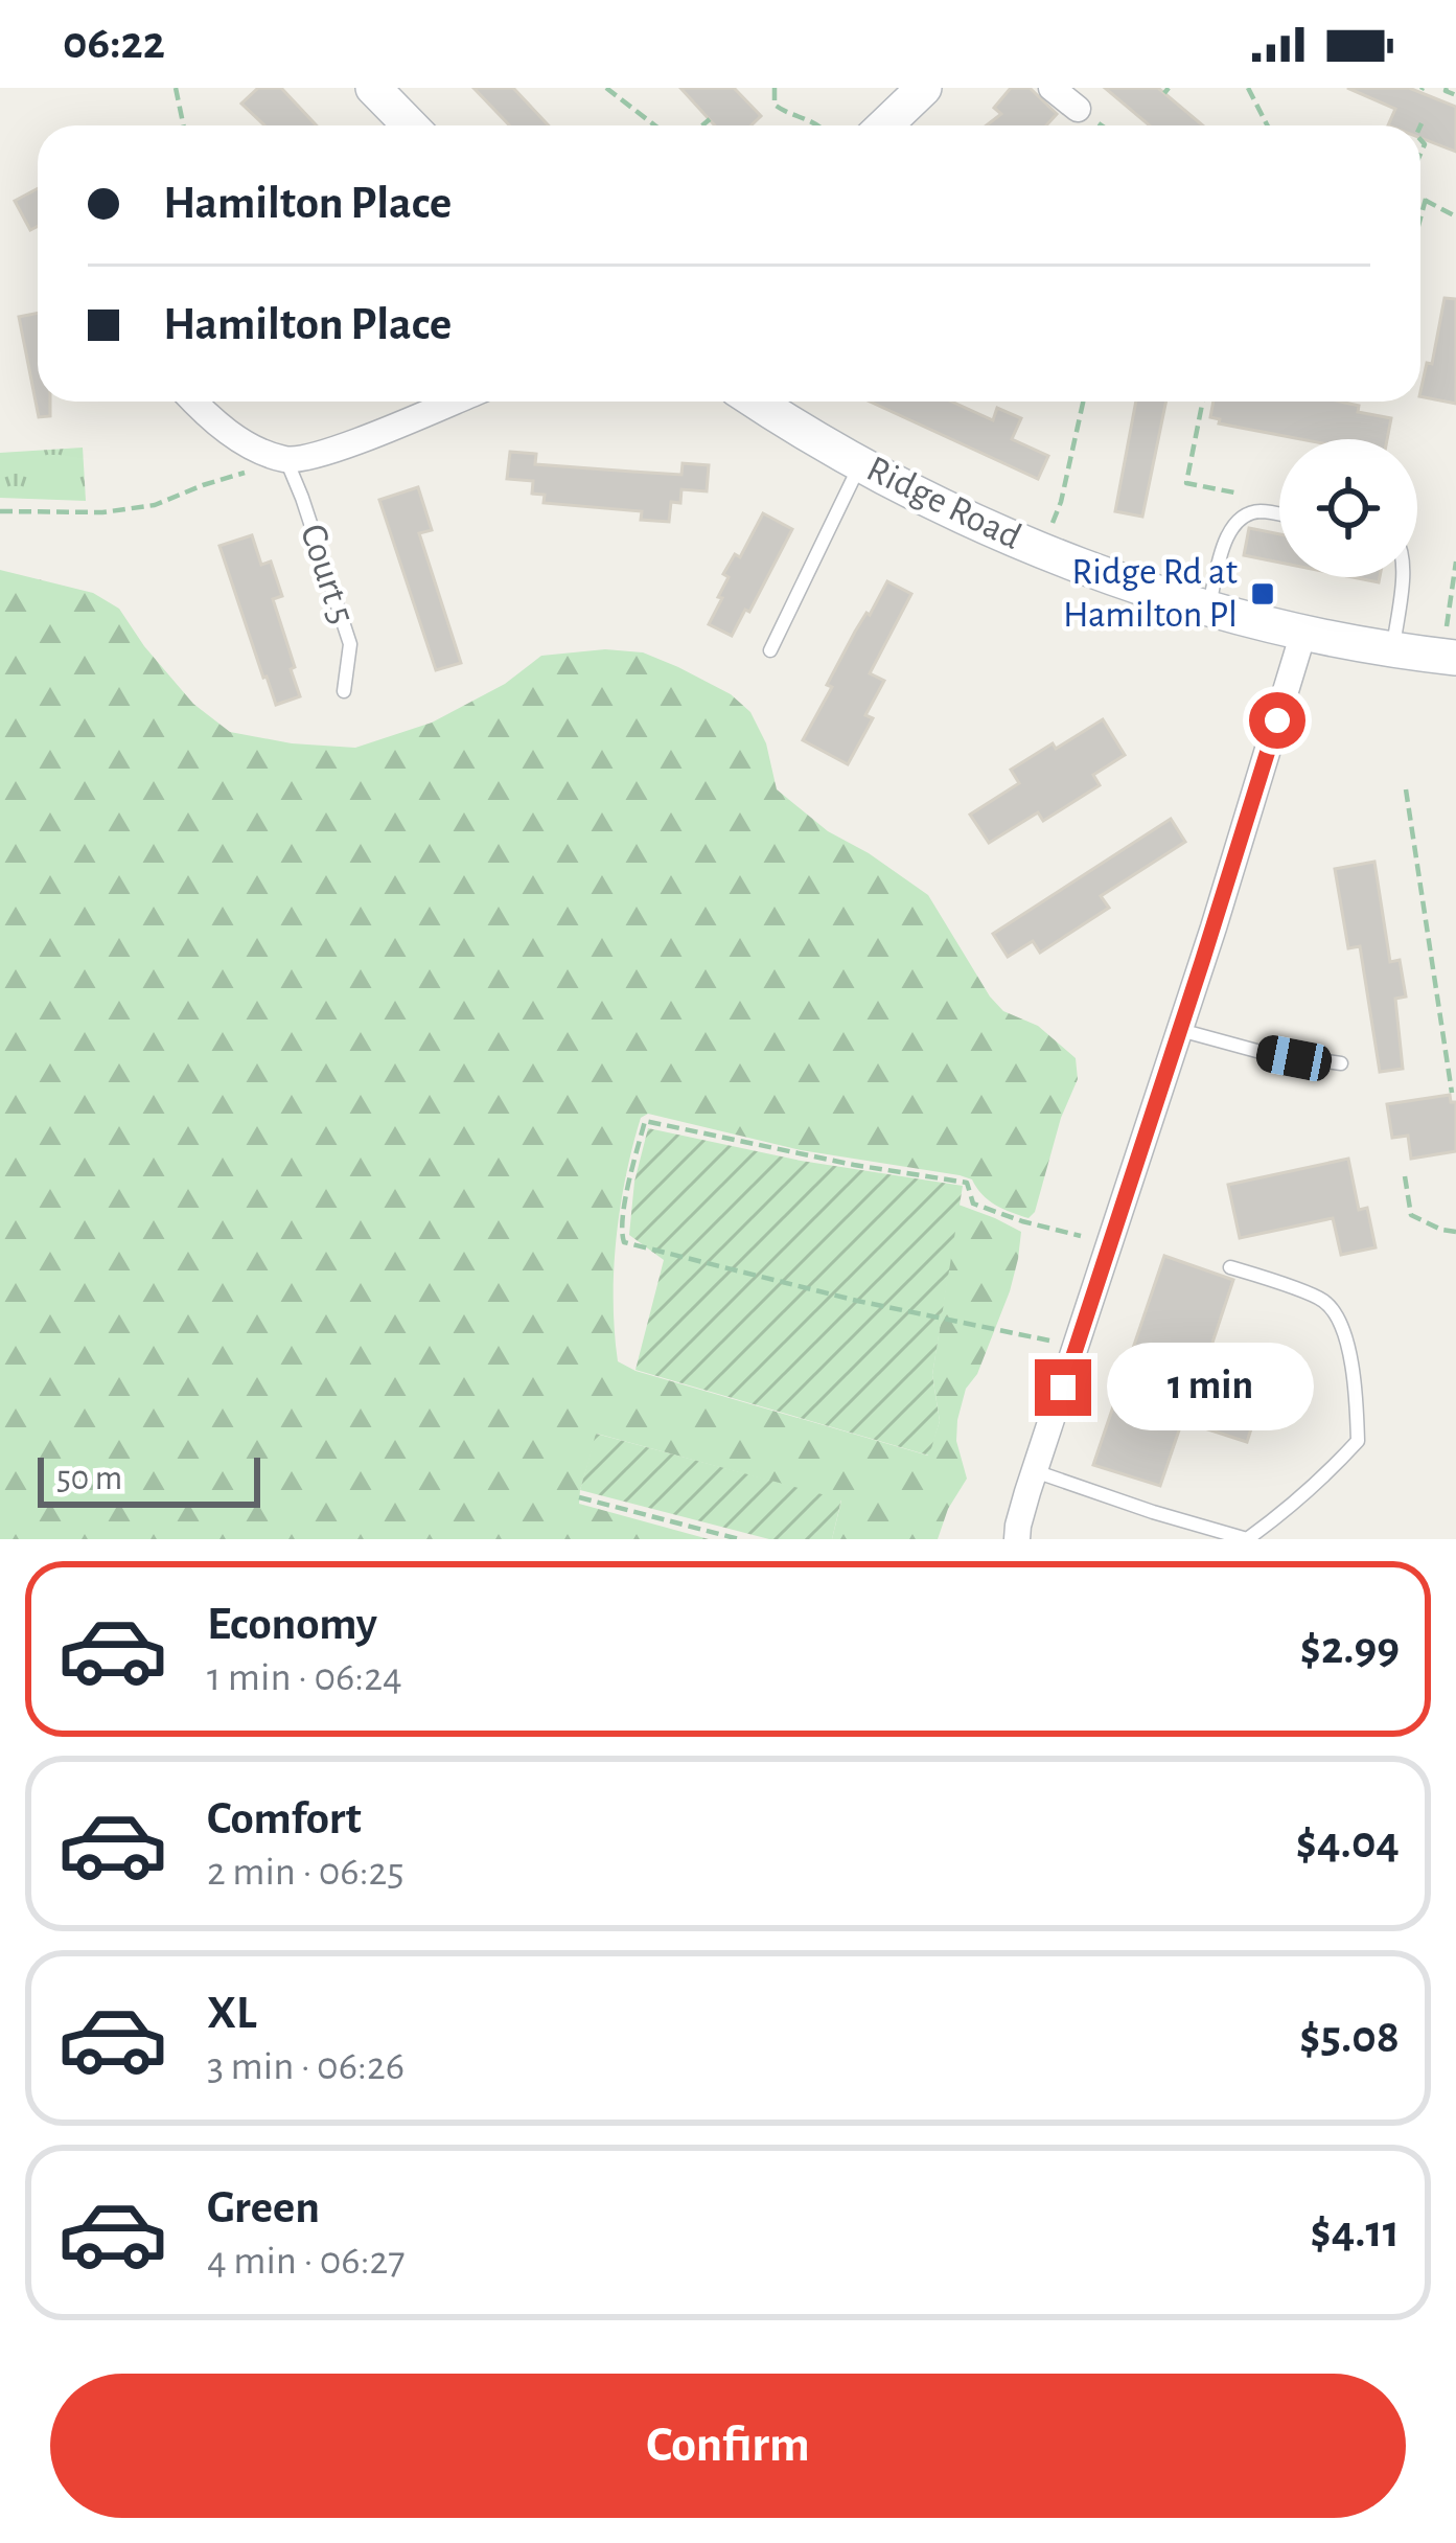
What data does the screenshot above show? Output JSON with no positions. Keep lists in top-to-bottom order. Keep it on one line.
{"streets":{"street":["Ridge Road"],"lane":["Court 5"]},"places":{"transit":["Ridge Rd at Hamilton Pl"]},"scale_bar":"50 m","page":{"status":"06:22","banner":["Hamilton Place","Hamilton Place"],"bubble":"1 min","scale":"50 m","list":[{"name":"Economy","note":"1 min · 06:24","value":"$2.99"},{"name":"Comfort","note":"2 min · 06:25","value":"$4.04"},{"name":"XL","note":"3 min · 06:26","value":"$5.08"},{"name":"Green","note":"4 min · 06:27","value":"$4.11"}],"buttons":"Confirm"}}
